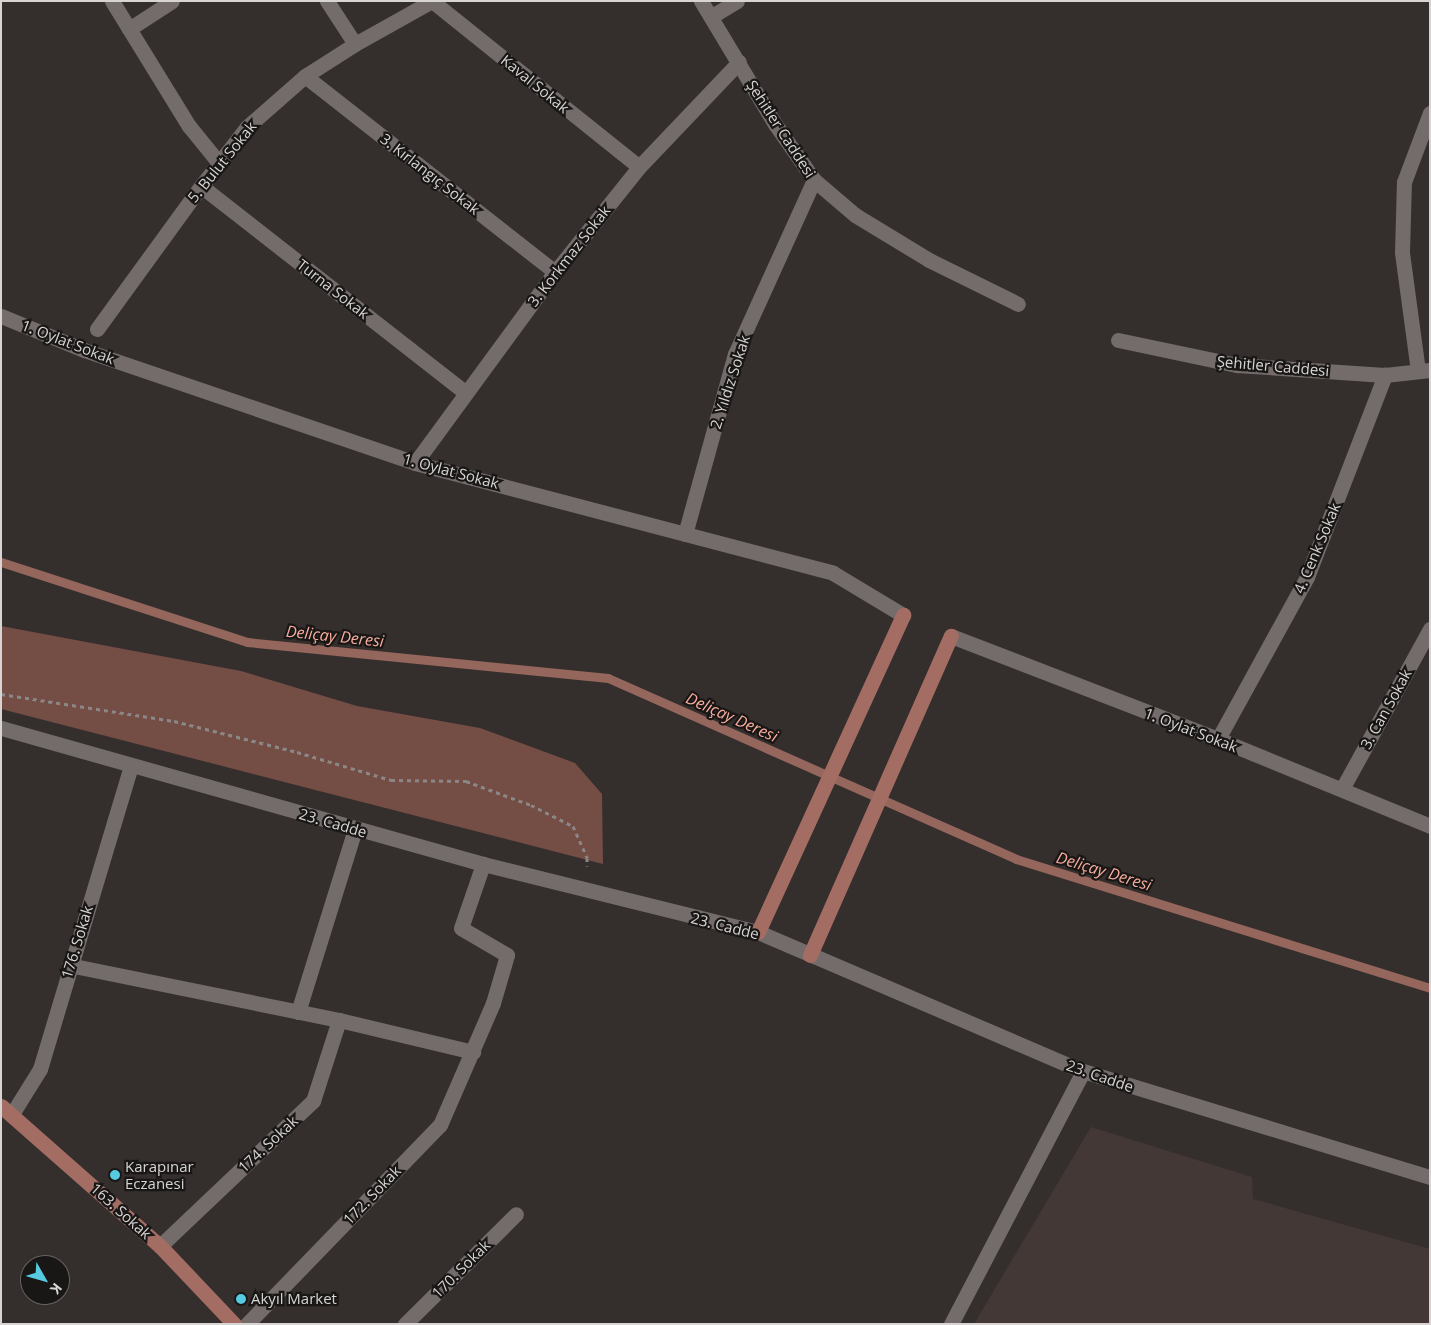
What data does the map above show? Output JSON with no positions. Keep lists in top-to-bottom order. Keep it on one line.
{"streets":{"main road":["163. Sokak"],"street":["Kaval Sokak","Şehitler Caddesi","5. Bulut Sokak","3. Kırlangıç Sokak","3. Korkmaz Sokak","Turna Sokak","1. Oylat Sokak","2. Yıldız Sokak","4. Cenk Sokak","3. Can Sokak","23. Cadde","176. Sokak","174. Sokak","172. Sokak","170. Sokak"]},"crossings":[["Kaval Sokak","5. Bulut Sokak"],["Kaval Sokak","3. Korkmaz Sokak"],["Şehitler Caddesi","3. Korkmaz Sokak"],["Şehitler Caddesi","2. Yıldız Sokak"],["Şehitler Caddesi","4. Cenk Sokak"],["5. Bulut Sokak","3. Kırlangıç Sokak"],["5. Bulut Sokak","Turna Sokak"],["3. Kırlangıç Sokak","3. Korkmaz Sokak"],["3. Korkmaz Sokak","Turna Sokak"],["3. Korkmaz Sokak","1. Oylat Sokak"],["1. Oylat Sokak","2. Yıldız Sokak"],["1. Oylat Sokak","4. Cenk Sokak"],["1. Oylat Sokak","3. Can Sokak"],["23. Cadde","176. Sokak"],["23. Cadde","172. Sokak"],["176. Sokak","163. Sokak"],["174. Sokak","163. Sokak"]],"water":["Deliçay Deresi"],"places":["Karapınar Eczanesi","Akyıl Market"],"north":"bottom right"}
